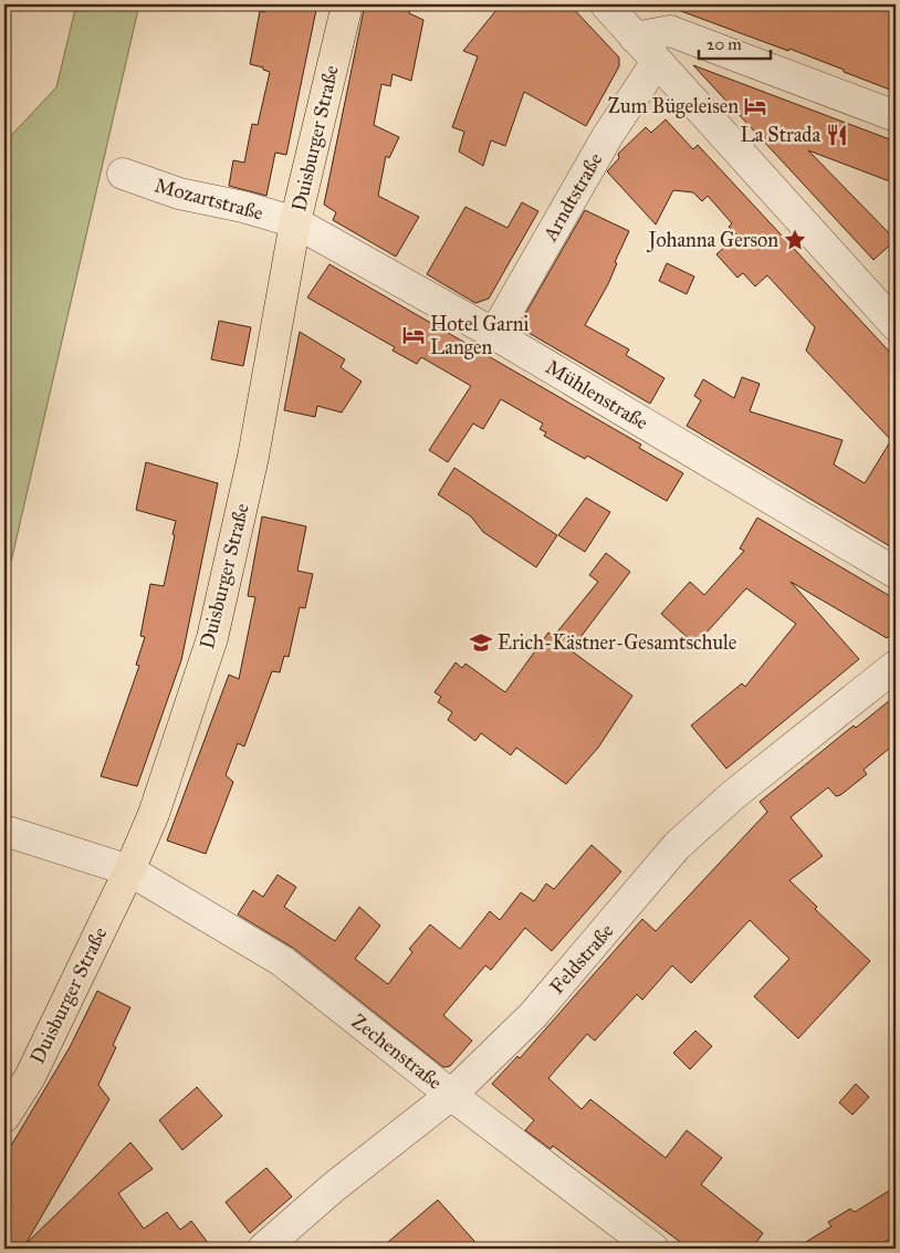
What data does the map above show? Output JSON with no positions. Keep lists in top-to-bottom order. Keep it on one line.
{"streets":{"main road":["Duisburger Straße"],"street":["Arndtstraße","Mozartstraße","Mühlenstraße","Feldstraße","Zechenstraße"]},"crossings":[["Duisburger Straße","Mozartstraße"],["Duisburger Straße","Mühlenstraße"],["Duisburger Straße","Zechenstraße"],["Arndtstraße","Mühlenstraße"],["Mozartstraße","Mühlenstraße"],["Feldstraße","Zechenstraße"]],"places":{"hotel":["Zum Bügeleisen","Hotel Garni Langen"],"restaurant":["La Strada"],"place":["Johanna Gerson"],"school or university":["Erich-Kästner-Gesamtschule"]},"scale_bar":"20 m"}
